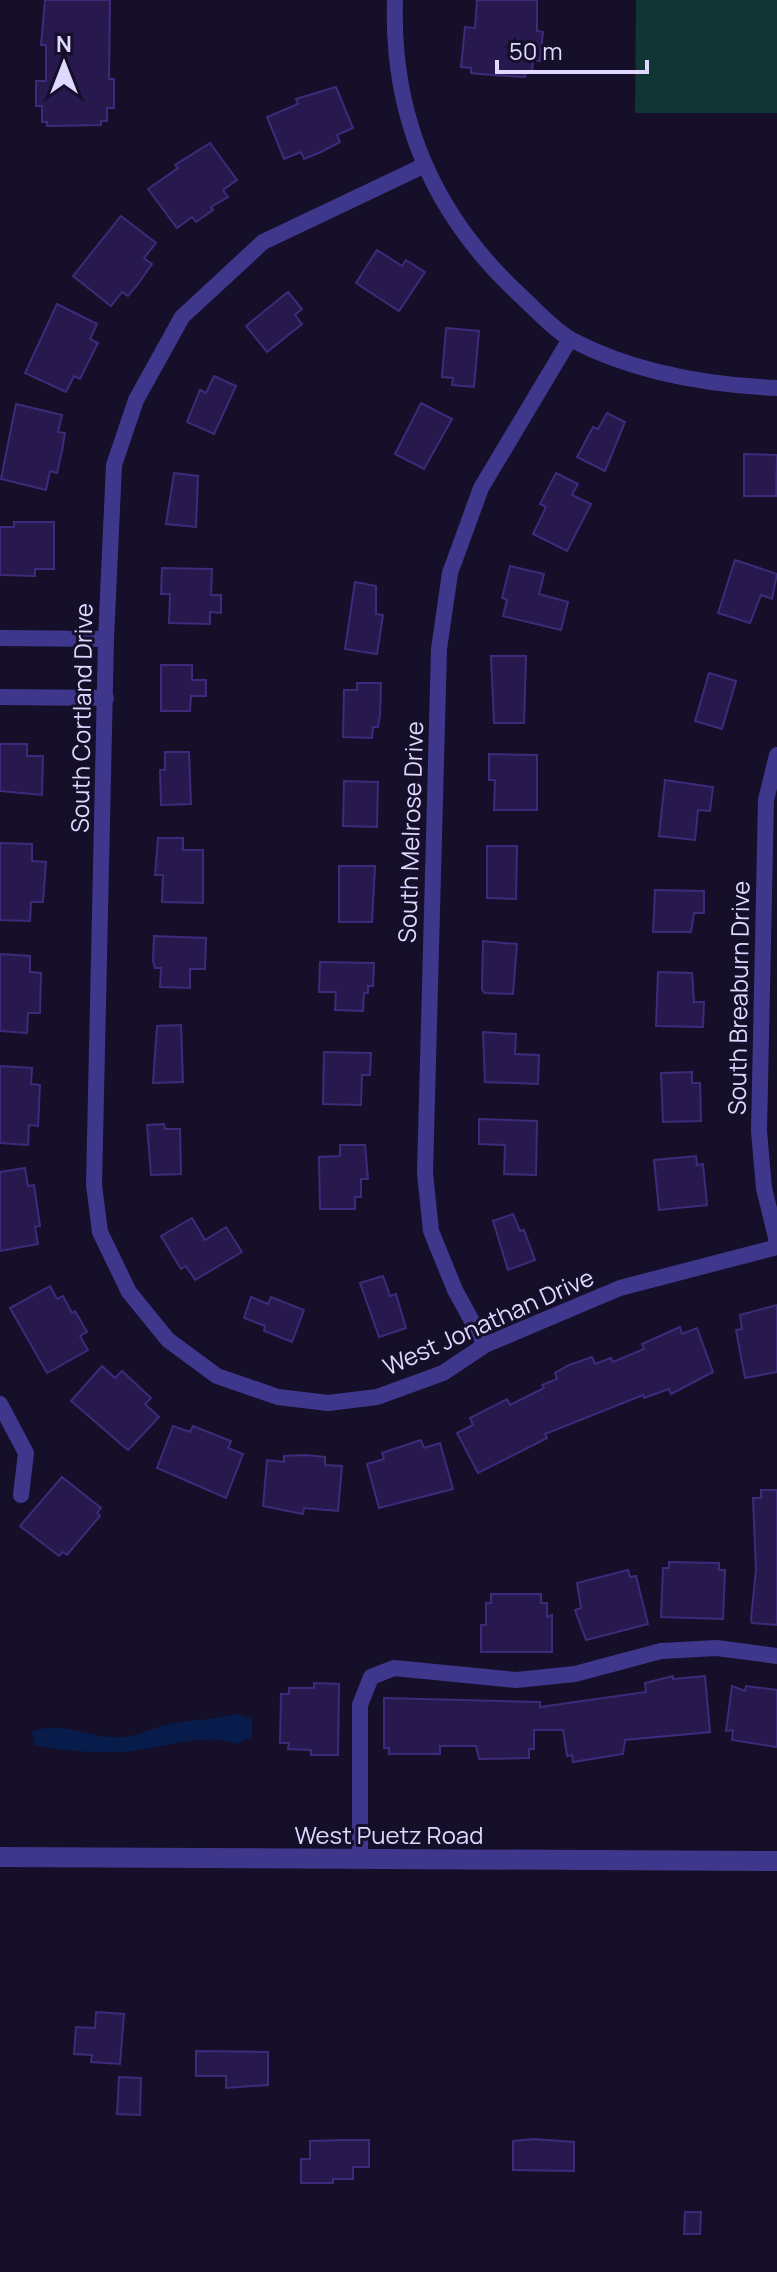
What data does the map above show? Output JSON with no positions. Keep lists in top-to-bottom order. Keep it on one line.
{"streets":{"street":["South Cortland Drive","South Melrose Drive","South Breaburn Drive","West Jonathan Drive","West Puetz Road"]},"crossings":[["South Cortland Drive","West Jonathan Drive"],["South Melrose Drive","West Jonathan Drive"],["South Breaburn Drive","West Jonathan Drive"]],"scale_bar":"50 m","north":"top"}
